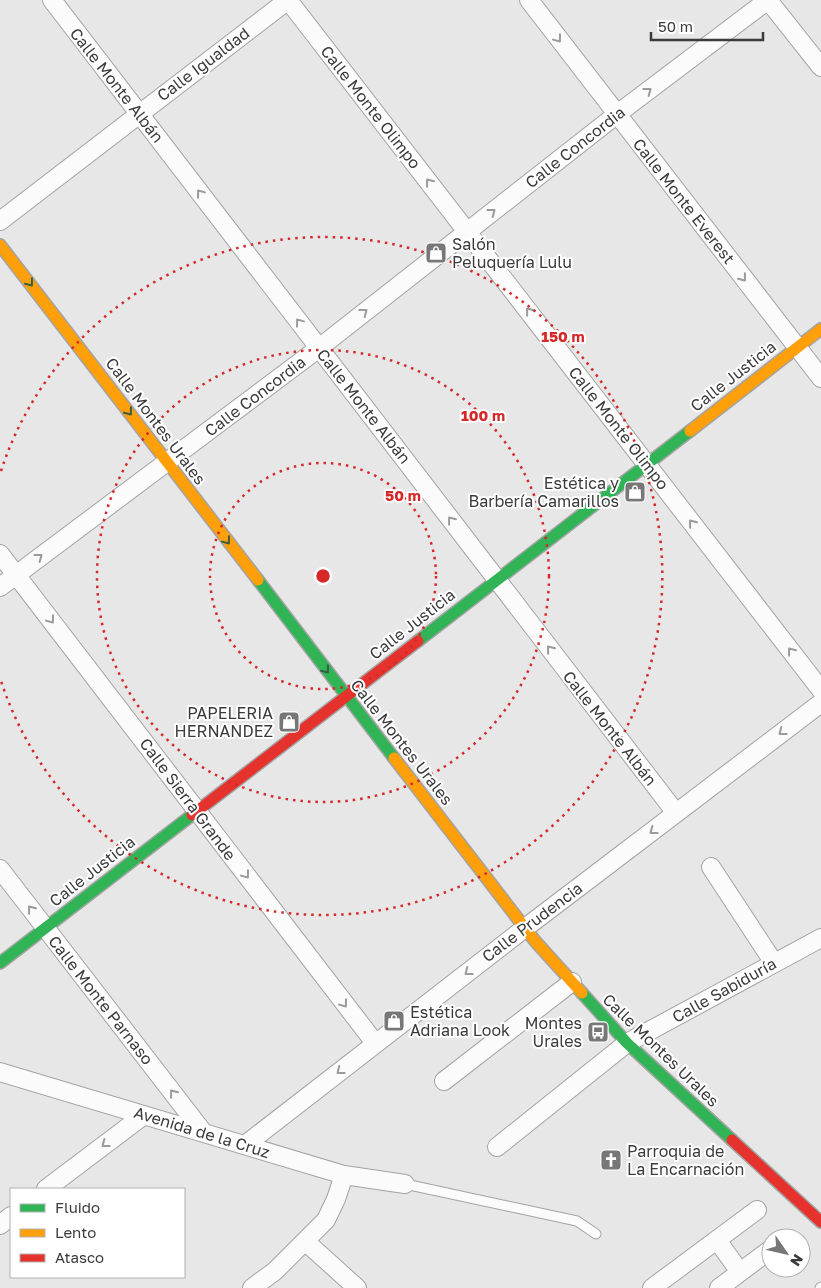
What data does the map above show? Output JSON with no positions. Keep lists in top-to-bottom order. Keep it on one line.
{"streets":{"street":["Calle Igualdad","Calle Monte Albán","Calle Monte Olimpo","Calle Concordia","Calle Monte Everest","Calle Justicia","Calle Montes Urales","Calle Sierra Grande","Calle Prudencia","Calle Sabiduría","Calle Monte Parnaso","Avenida de la Cruz"]},"crossings":[["Calle Igualdad","Calle Monte Albán"],["Calle Igualdad","Calle Monte Olimpo"],["Calle Monte Albán","Calle Concordia"],["Calle Monte Albán","Calle Justicia"],["Calle Monte Albán","Calle Prudencia"],["Calle Monte Olimpo","Calle Concordia"],["Calle Monte Olimpo","Calle Justicia"],["Calle Concordia","Calle Monte Everest"],["Calle Concordia","Calle Montes Urales"],["Calle Concordia","Calle Sierra Grande"],["Calle Monte Everest","Calle Justicia"],["Calle Justicia","Calle Montes Urales"],["Calle Justicia","Calle Sierra Grande"],["Calle Justicia","Calle Monte Parnaso"],["Calle Montes Urales","Calle Prudencia"],["Calle Montes Urales","Calle Sabiduría"],["Calle Sierra Grande","Calle Prudencia"],["Calle Prudencia","Avenida de la Cruz"],["Calle Monte Parnaso","Avenida de la Cruz"]],"one_way":["Calle Monte Albán","Calle Monte Olimpo","Calle Concordia","Calle Monte Everest","Calle Montes Urales","Calle Sierra Grande","Calle Monte Parnaso"],"places":{"shop":["Salón Peluquería Lulu","Estética y Barbería Camarillos","PAPELERIA HERNANDEZ","Estética Adriana Look"],"bus stop":["Montes Urales"],"church":["Parroquia de La Encarnación"]},"legend":["Fluido","Lento","Atasco"],"scale_bar":"50 m","north":"bottom right","rings":["150 m","100 m","50 m"]}
